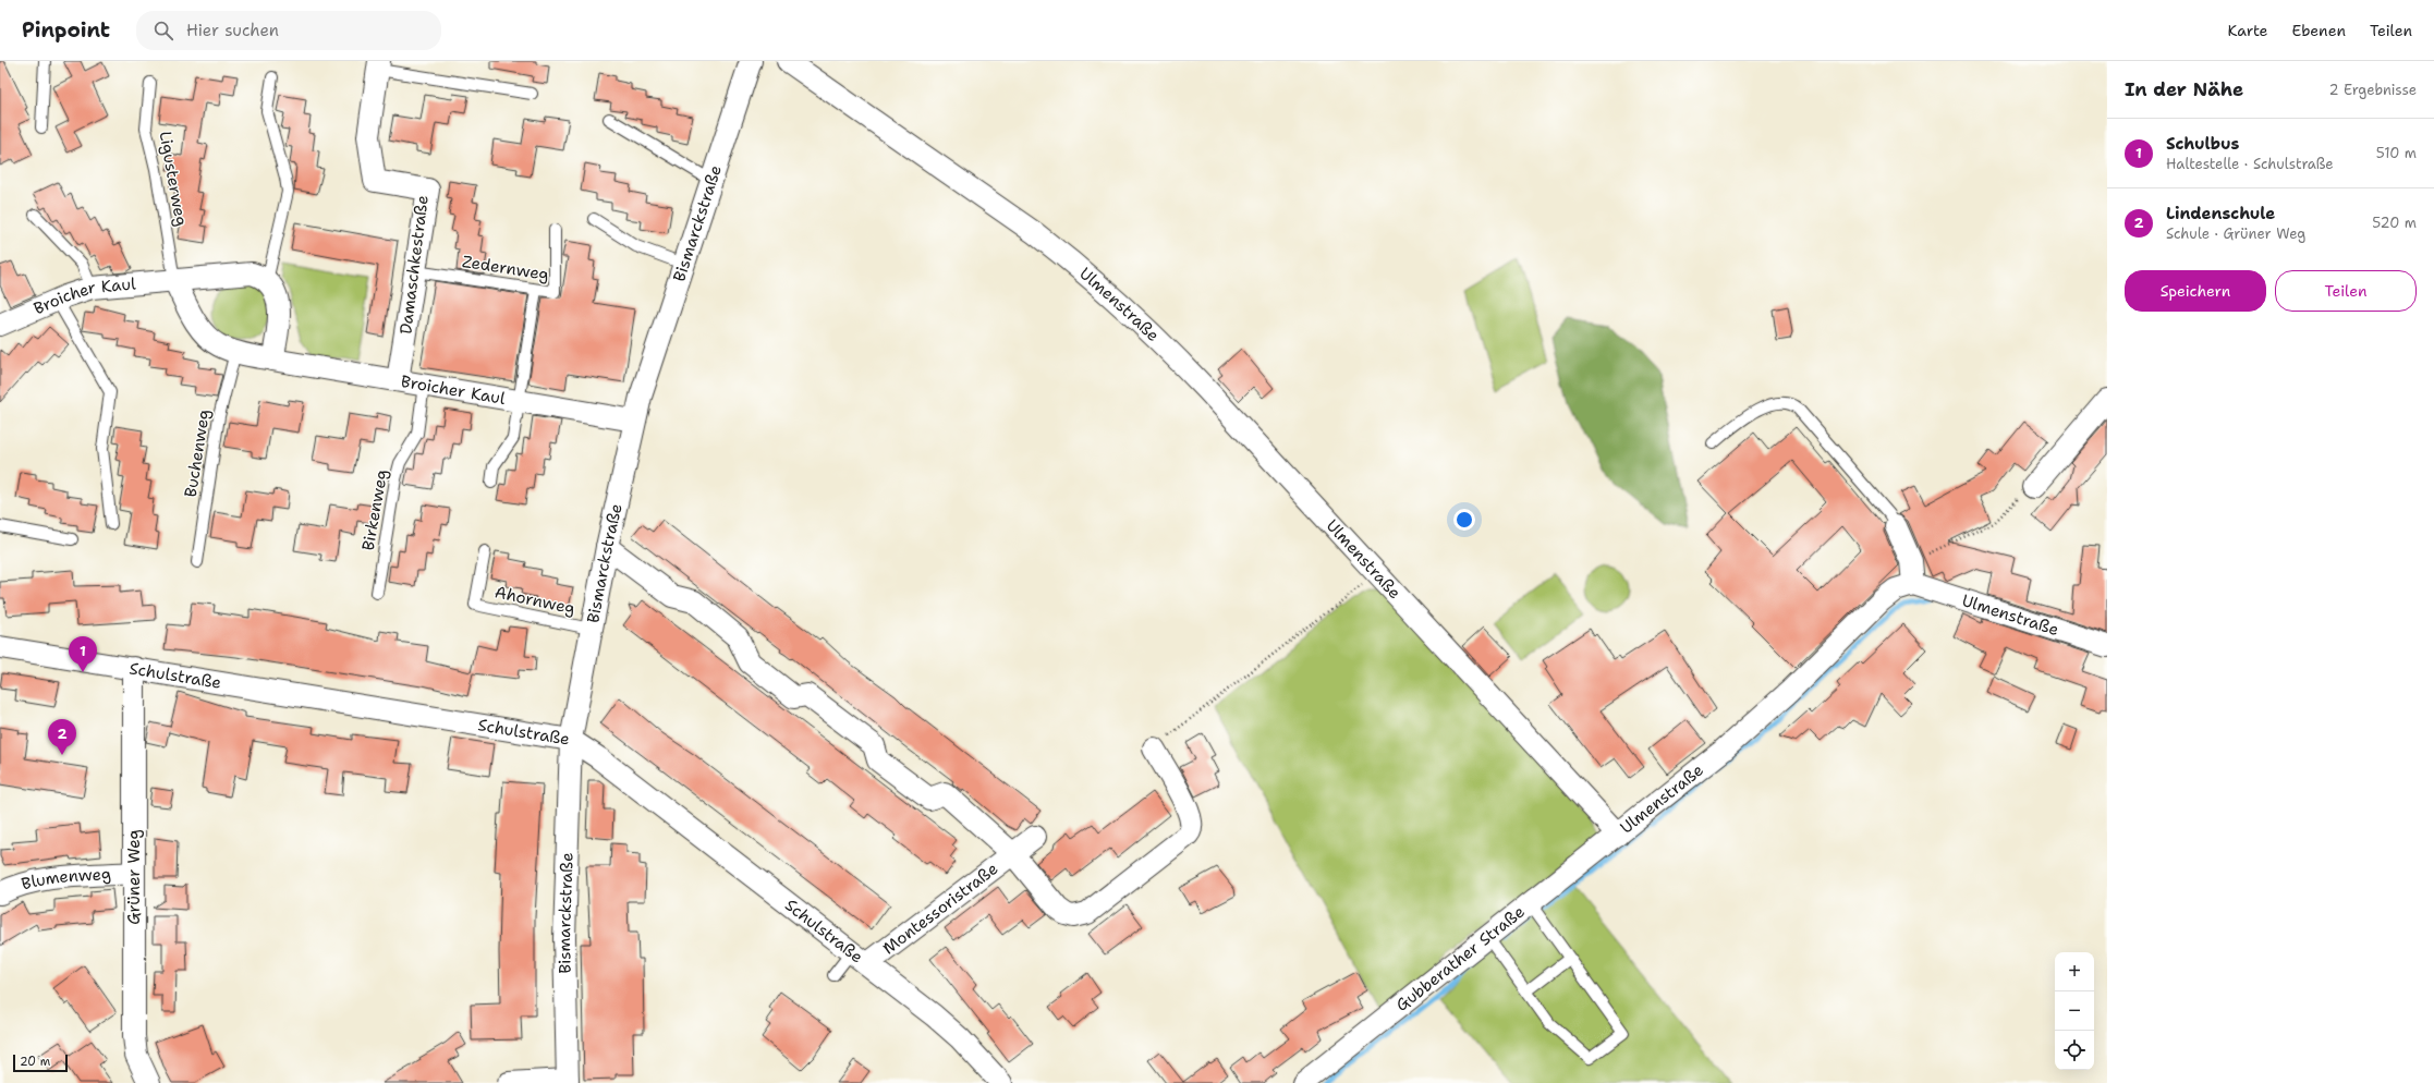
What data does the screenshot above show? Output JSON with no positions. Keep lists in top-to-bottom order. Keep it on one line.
{"streets":{"street":["Bismarckstraße","Damaschkestraße","Broicher Kaul","Ulmenstraße","Schulstraße","Grüner Weg","Blumenweg","Montessoristraße","Gubberather Straße"],"lane":["Ligusterweg","Zedernweg","Buchenweg","Birkenweg","Ahornweg"]},"crossings":[["Ligusterweg","Broicher Kaul"],["Bismarckstraße","Broicher Kaul"],["Bismarckstraße","Ahornweg"],["Bismarckstraße","Schulstraße"],["Damaschkestraße","Zedernweg"],["Damaschkestraße","Broicher Kaul"],["Broicher Kaul","Buchenweg"],["Broicher Kaul","Birkenweg"],["Ulmenstraße","Gubberather Straße"],["Schulstraße","Grüner Weg"],["Schulstraße","Montessoristraße"],["Grüner Weg","Blumenweg"]],"scale_bar":"20 m","page":{"header":"Pinpoint","search":"Hier suchen","nav":["Karte","Ebenen","Teilen"],"heading":["In der Nähe","2 Ergebnisse"],"list":[{"mark":"1","name":"Schulbus","note":"Haltestelle · Schulstraße","value":"510 m"},{"mark":"2","name":"Lindenschule","note":"Schule · Grüner Weg","value":"520 m"}],"buttons":["Speichern","Teilen"],"pins":["1","2"],"map_buttons":["+","−"],"scale":"20 m"}}
